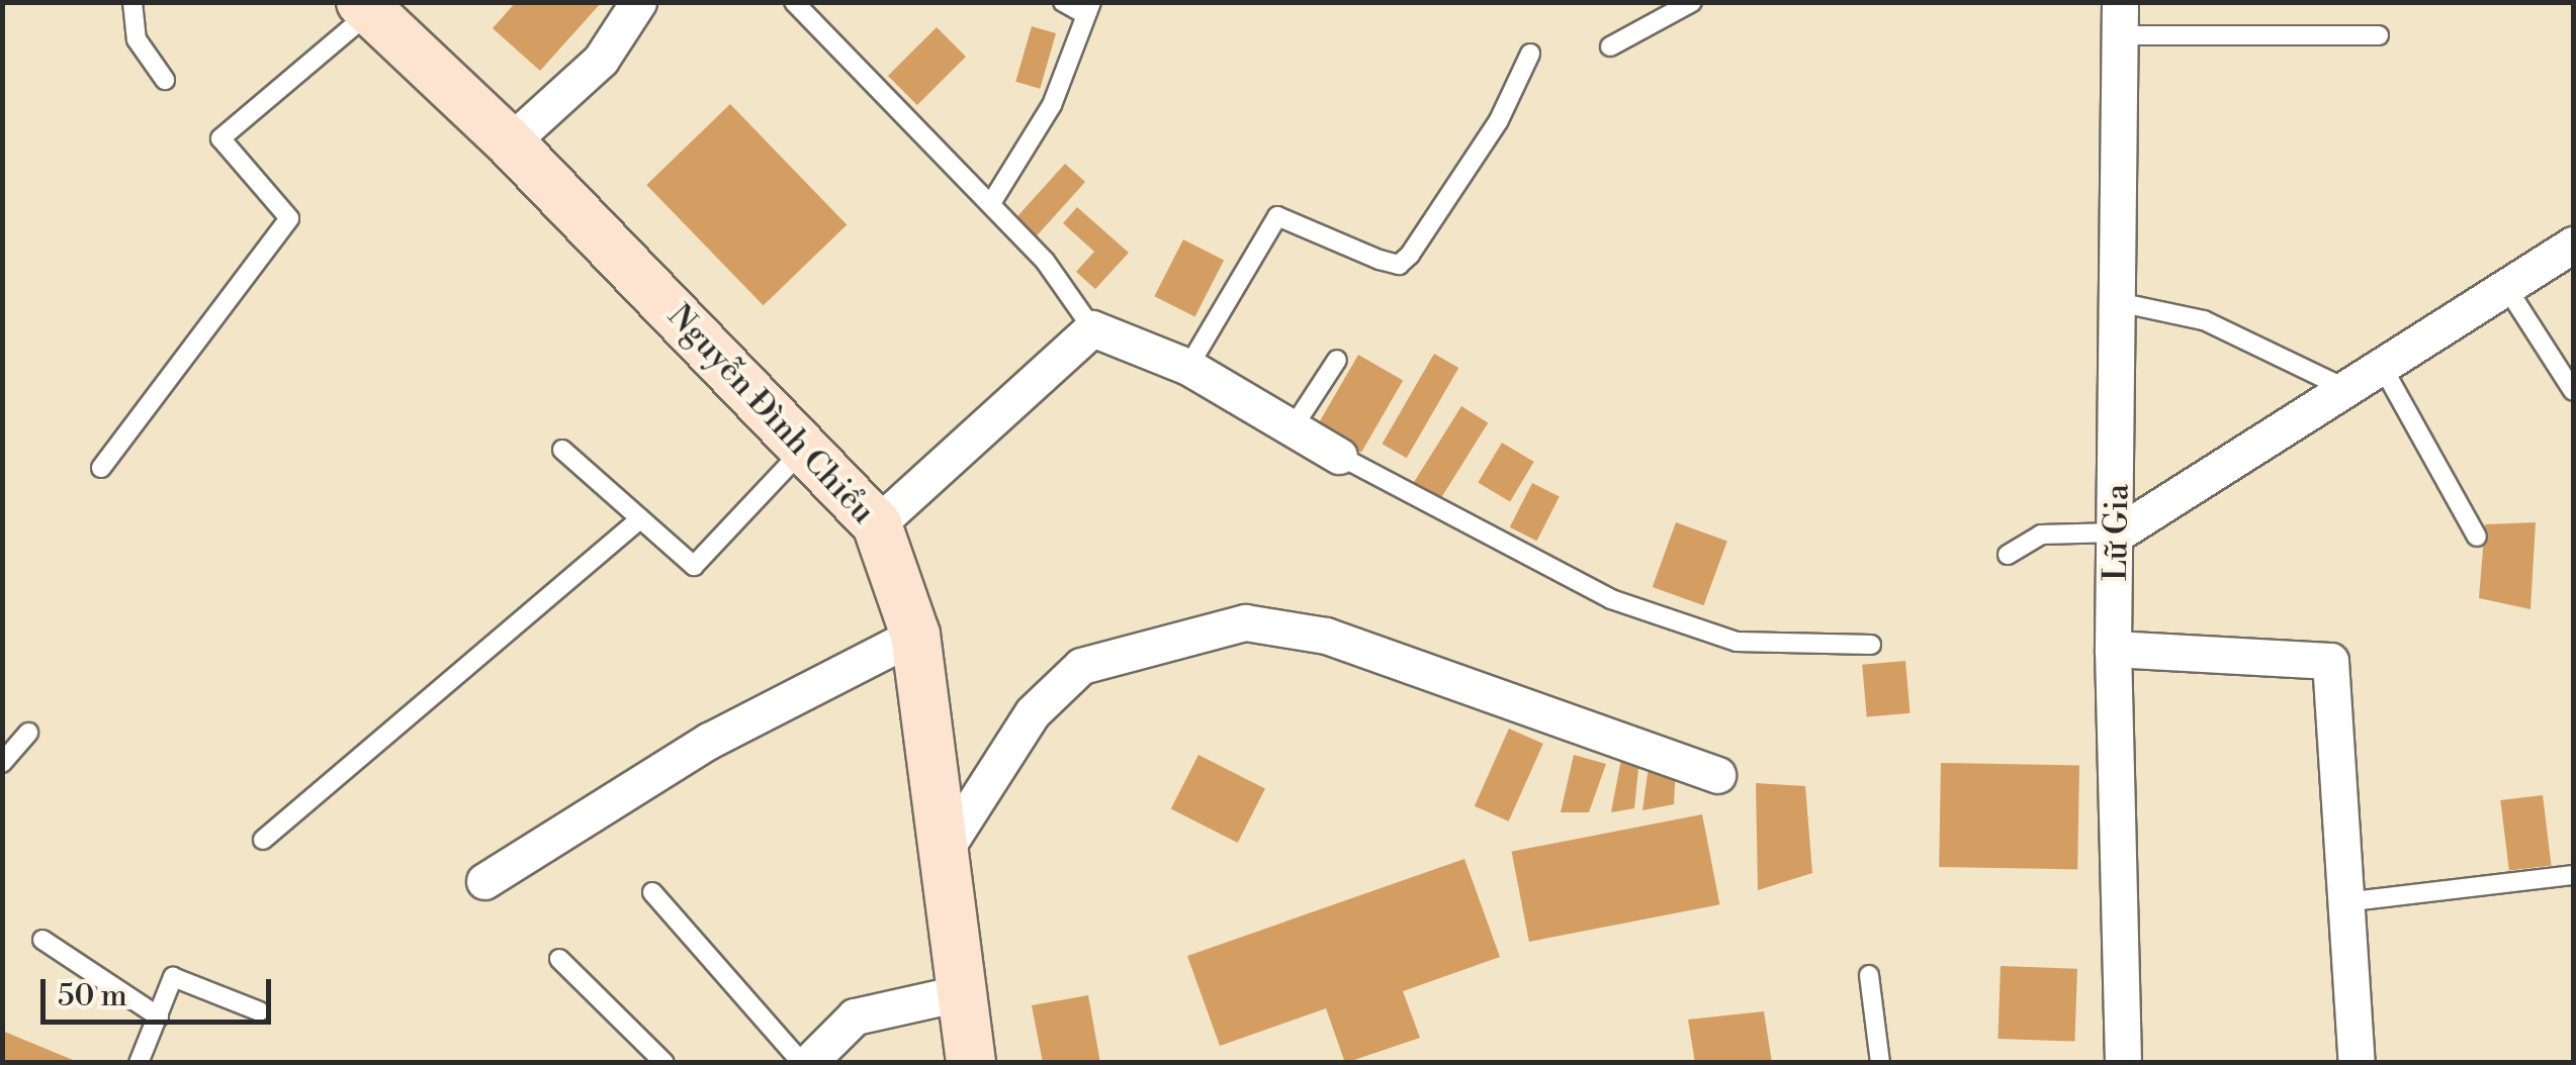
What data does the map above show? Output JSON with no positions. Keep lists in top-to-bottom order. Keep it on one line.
{"streets":{"main road":["Nguyễn Đình Chiểu"],"street":["Lữ Gia"]},"scale_bar":"50 m"}
